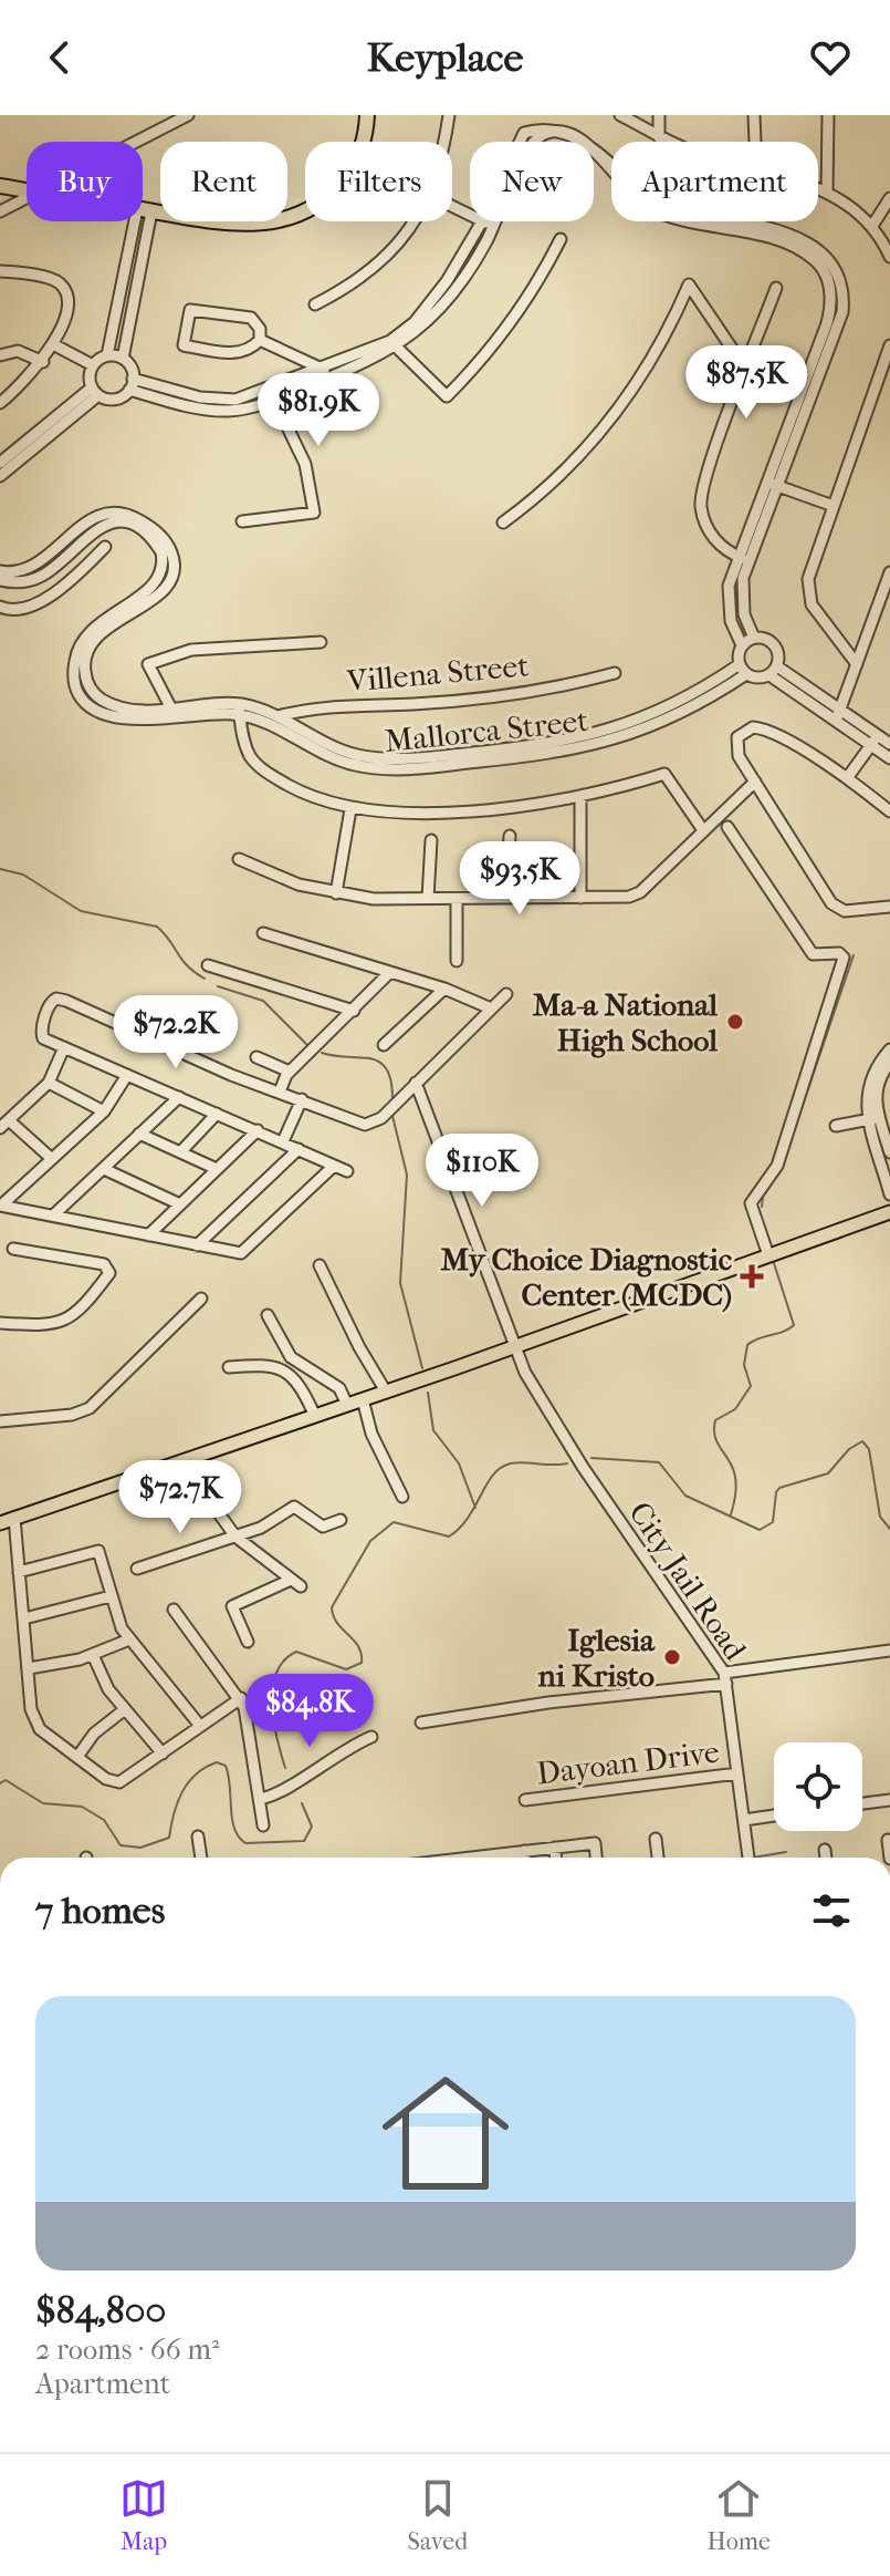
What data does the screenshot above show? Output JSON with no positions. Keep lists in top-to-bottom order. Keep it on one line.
{"streets":{"street":["Villena Street","Mallorca Street","City Jail Road","Dayoan Drive"]},"crossings":[["Villena Street","Mallorca Street"],["City Jail Road","Dayoan Drive"]],"places":{"other":["Ma-a National High School","Iglesia ni Kristo"],"health":["My Choice Diagnostic Center (MCDC)"]},"page":{"header":"Keyplace","chip":["Buy","Rent","Filters","New","Apartment"],"price":["$87.5K","$81.9K","$93.5K","$72.2K","$110K","$72.7K","$84.8K"],"heading":"7 homes","list":[{"name":"$84,800","note":"2 rooms · 66 m² · Apartment"}],"tabs":["Map","Saved","Home"]}}
